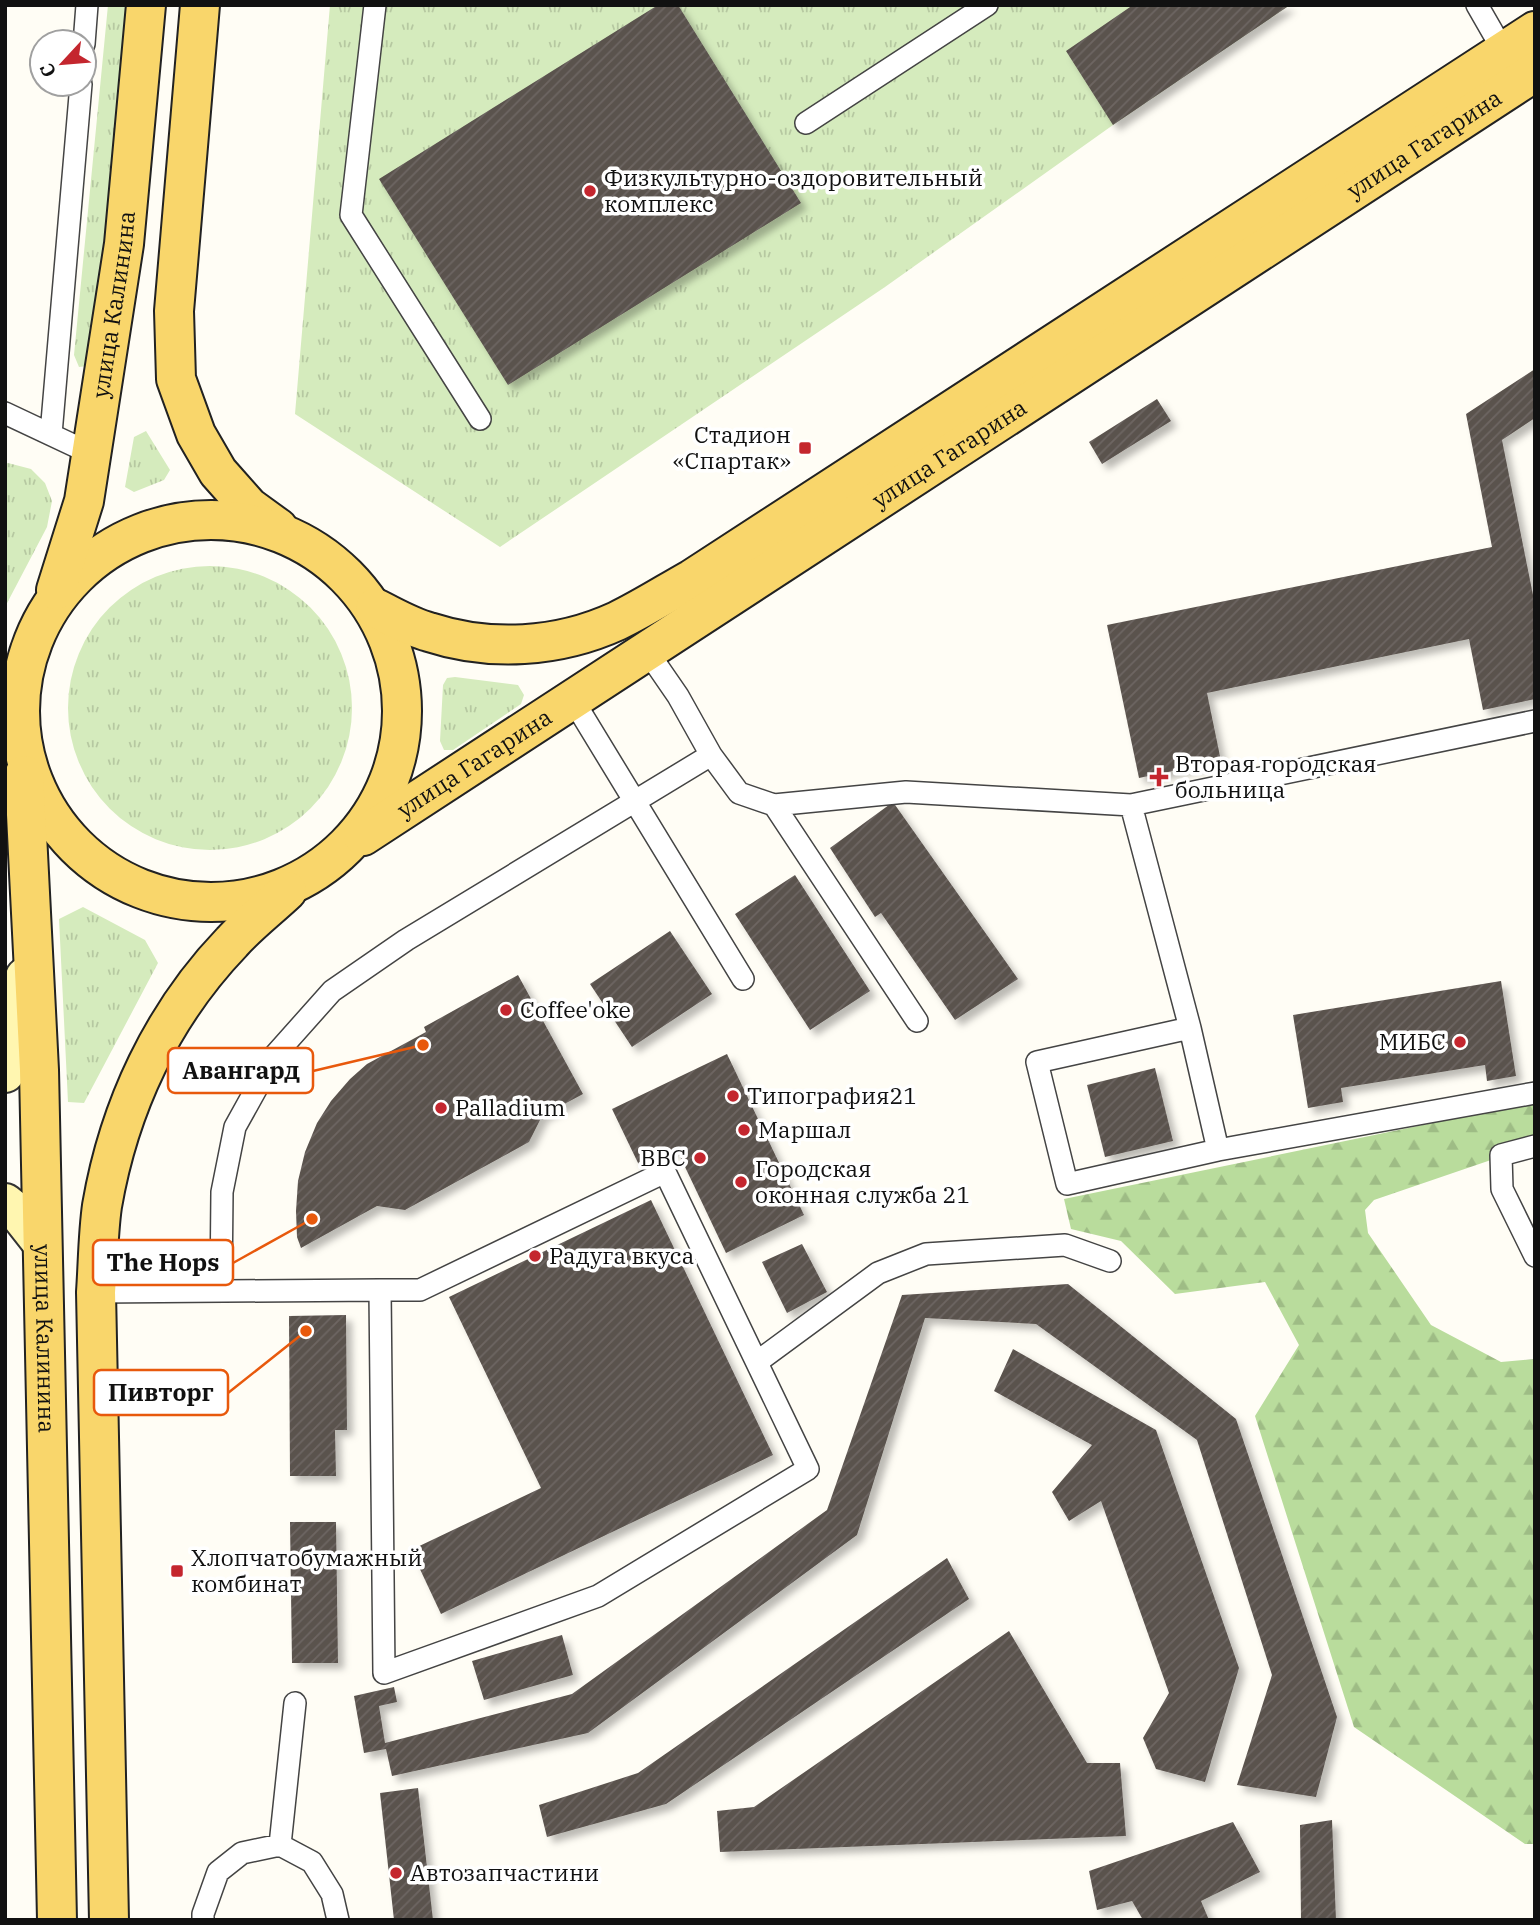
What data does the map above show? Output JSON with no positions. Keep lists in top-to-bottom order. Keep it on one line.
{"streets":{"main road":["улица Гагарина","улица Калинина"]},"places":{"other":["Физкультурно-оздоровительный комплекс","Coffee'oke","МИБС","Авангард","Типография21","Palladium","Маршал","ВВС","Городская оконная служба 21","The Hops","Радуга вкуса","Пивторг","Автозапчастини"],"transit":["Стадион «Спартак»","Хлопчатобумажный комбинат"],"health":["Вторая городская больница"]},"north":"bottom left"}
